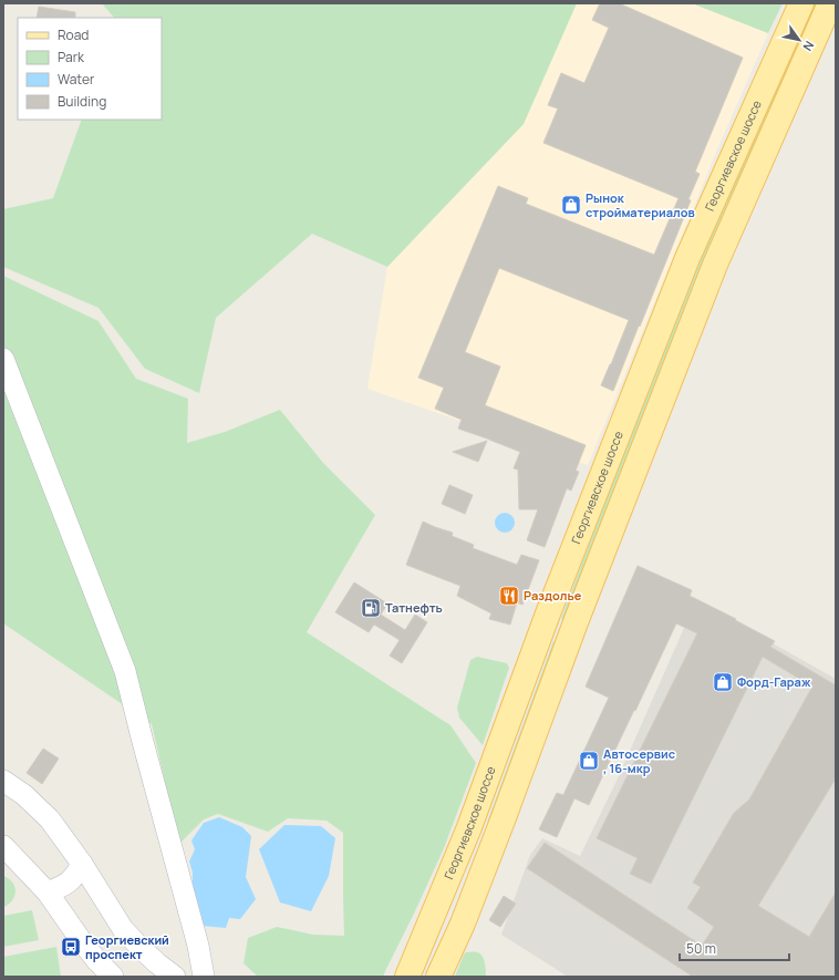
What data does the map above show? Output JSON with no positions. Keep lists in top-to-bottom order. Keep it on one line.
{"streets":{"main road":["Георгиевское шоссе"]},"places":{"shop":["Рынок стройматериалов","Форд-Гараж","Автосервис , 16-мкр"],"restaurant":["Раздолье"],"fuel station":["Татнефть"],"bus stop":["Георгиевский проспект"]},"legend":["Road","Park","Water","Building"],"scale_bar":"50 m","north":"bottom right"}
